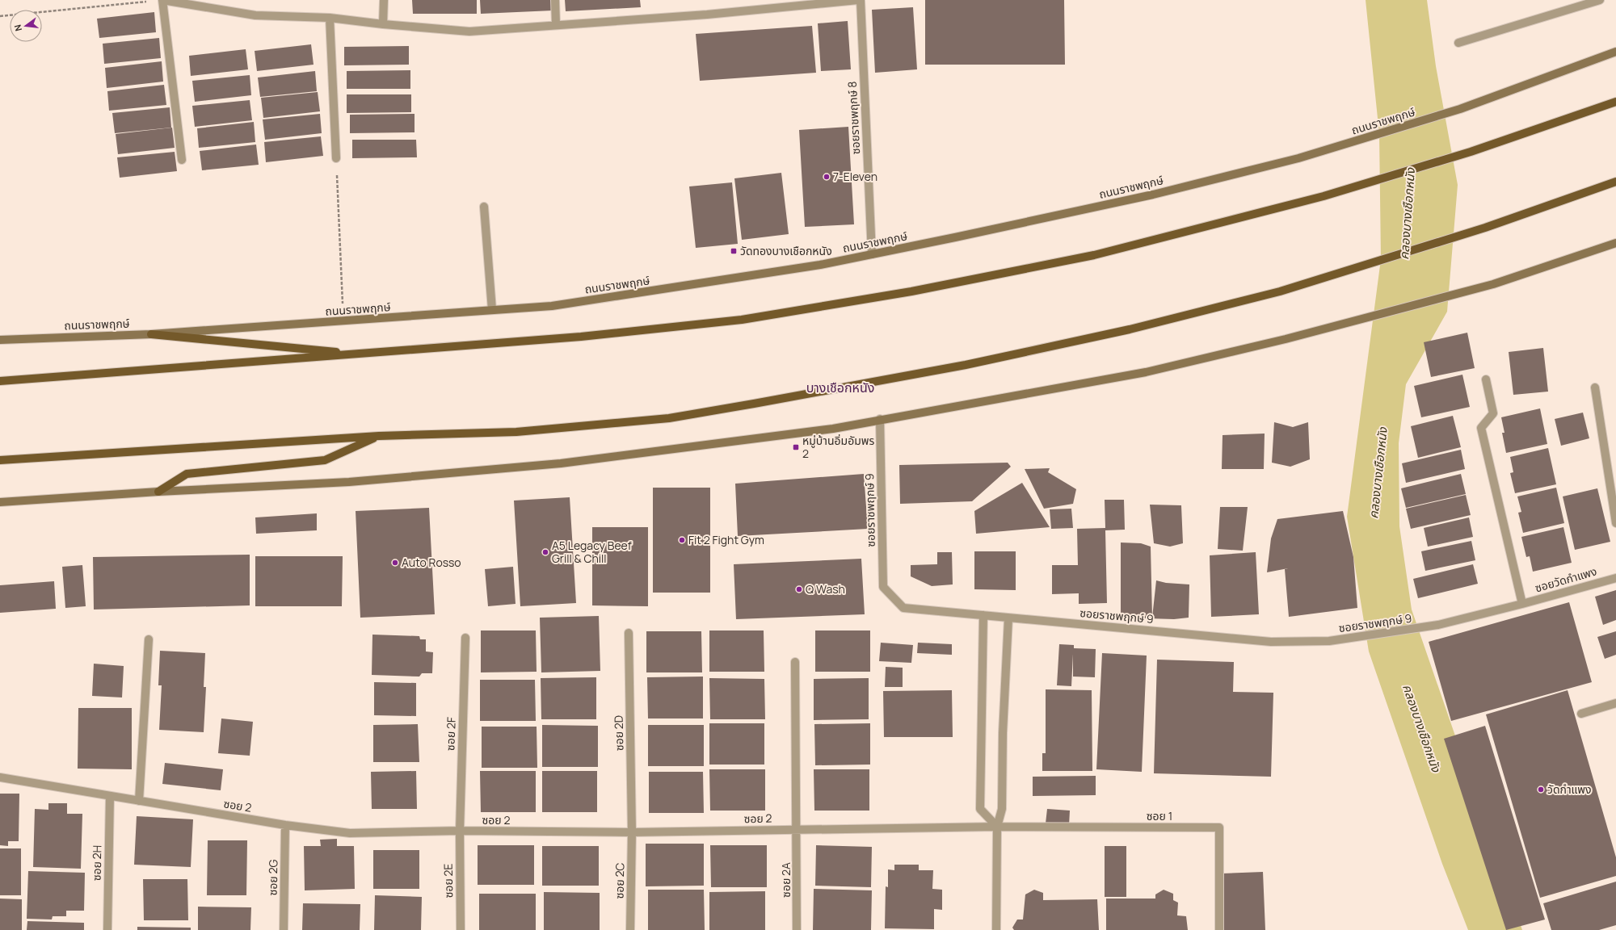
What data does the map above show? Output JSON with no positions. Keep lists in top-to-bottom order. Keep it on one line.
{"streets":{"main road":["ถนนราชพฤกษ์"],"street":["ซอยราชพฤกษ์ 8","ซอยราชพฤกษ์ 9","ซอยวัดกำแพง","ซอย 2D","ซอย 2F","ซอย 2","ซอย 1","ซอย 2H","ซอย 2G","ซอย 2A","ซอย 2E","ซอย 2C"]},"crossings":[["ซอยราชพฤกษ์ 8","ถนนราชพฤกษ์"],["ซอยราชพฤกษ์ 9","ซอยวัดกำแพง"],["ซอย 2D","ซอย 2"],["ซอย 2D","ซอย 2C"],["ซอย 2F","ซอย 2"],["ซอย 2F","ซอย 2E"],["ซอย 2","ซอย 1"],["ซอย 2","ซอย 2H"],["ซอย 2","ซอย 2G"],["ซอย 2","ซอย 2A"],["ซอย 2","ซอย 2E"],["ซอย 2","ซอย 2C"]],"districts":["บางเชือกหนัง"],"water":["คลองบางเชือกหนัง"],"places":{"other":["7-Eleven","Fit 2 Fight Gym","A5 Legacy Beef Grill & Chill","Auto Rosso","Q Wash","วัดกำแพง"],"transit":["วัดทองบางเชือกหนัง","หมู่บ้านอิ่มอัมพร 2"]},"north":"left"}
